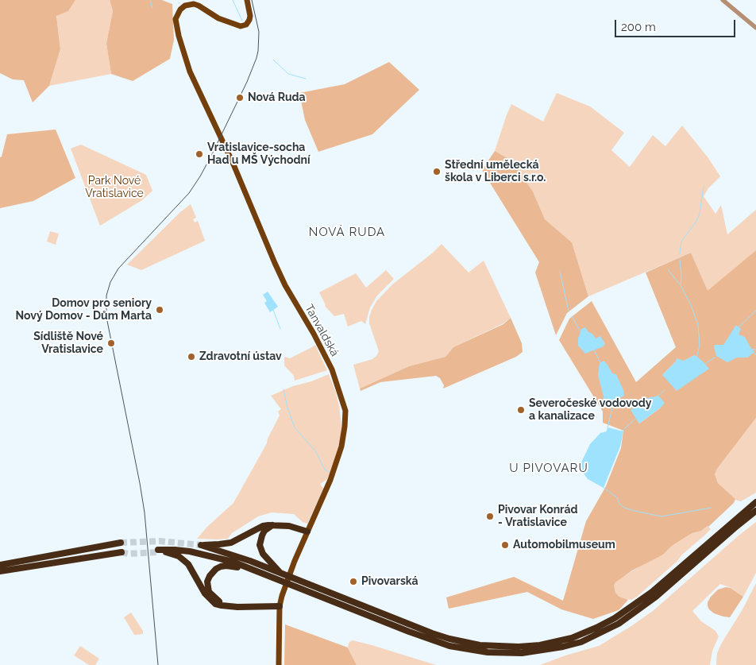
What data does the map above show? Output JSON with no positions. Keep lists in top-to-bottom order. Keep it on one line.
{"streets":{"main road":["Tanvaldská"]},"districts":["NOVÁ RUDA","U PIVOVARU"],"parks":["Park Nové Vratislavice"],"places":["Nová Ruda","Vratislavice-socha Had u MŠ Východní","Střední umělecká škola v Liberci s.r.o.","Domov pro seniory Nový Domov - Dům Marta","Sídliště Nové Vratislavice","Zdravotní ústav","Severočeské vodovody a kanalizace","Pivovar Konrád - Vratislavice","Automobilmuseum","Pivovarská"],"scale_bar":"200 m"}
